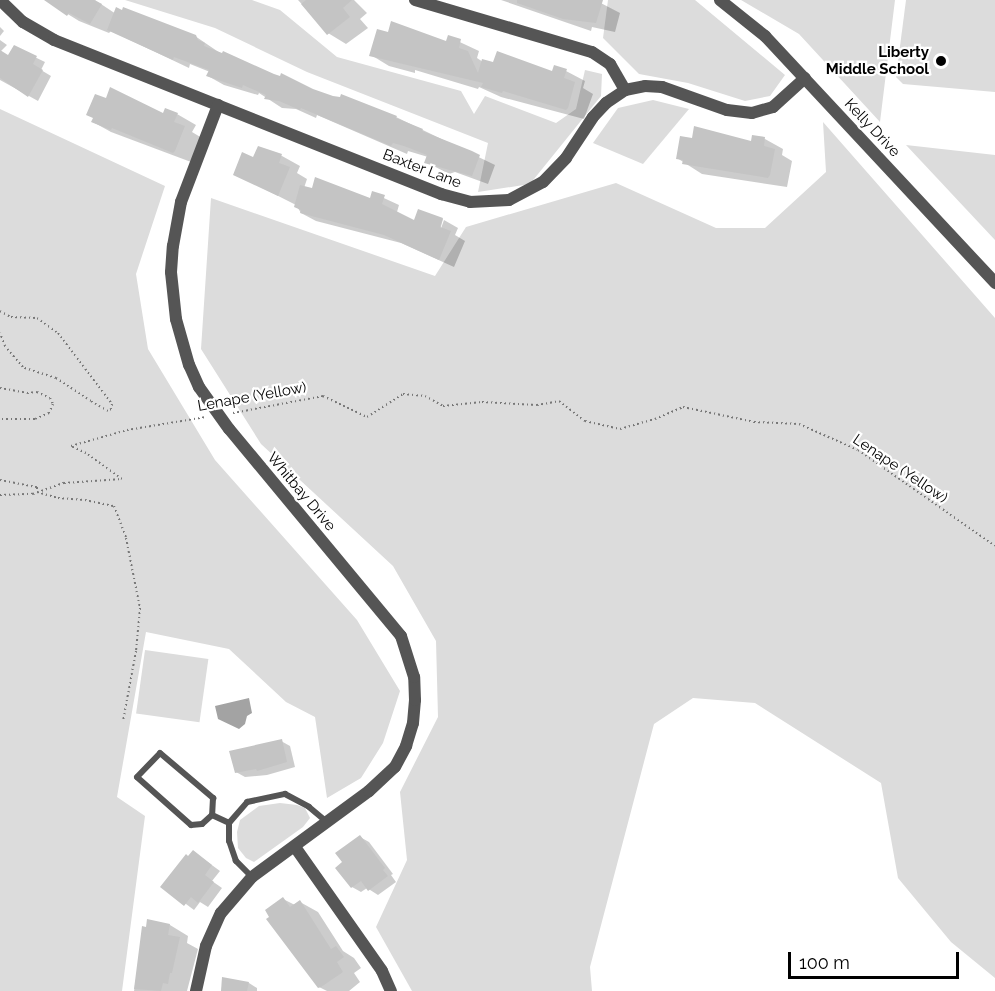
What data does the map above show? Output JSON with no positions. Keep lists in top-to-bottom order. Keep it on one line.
{"streets":{"street":["Kelly Drive","Baxter Lane","Whitbay Drive"],"path":["Lenape (Yellow)"]},"crossings":[["Baxter Lane","Whitbay Drive"],["Lenape (Yellow)","Whitbay Drive"]],"places":["Liberty Middle School"],"scale_bar":"100 m"}
